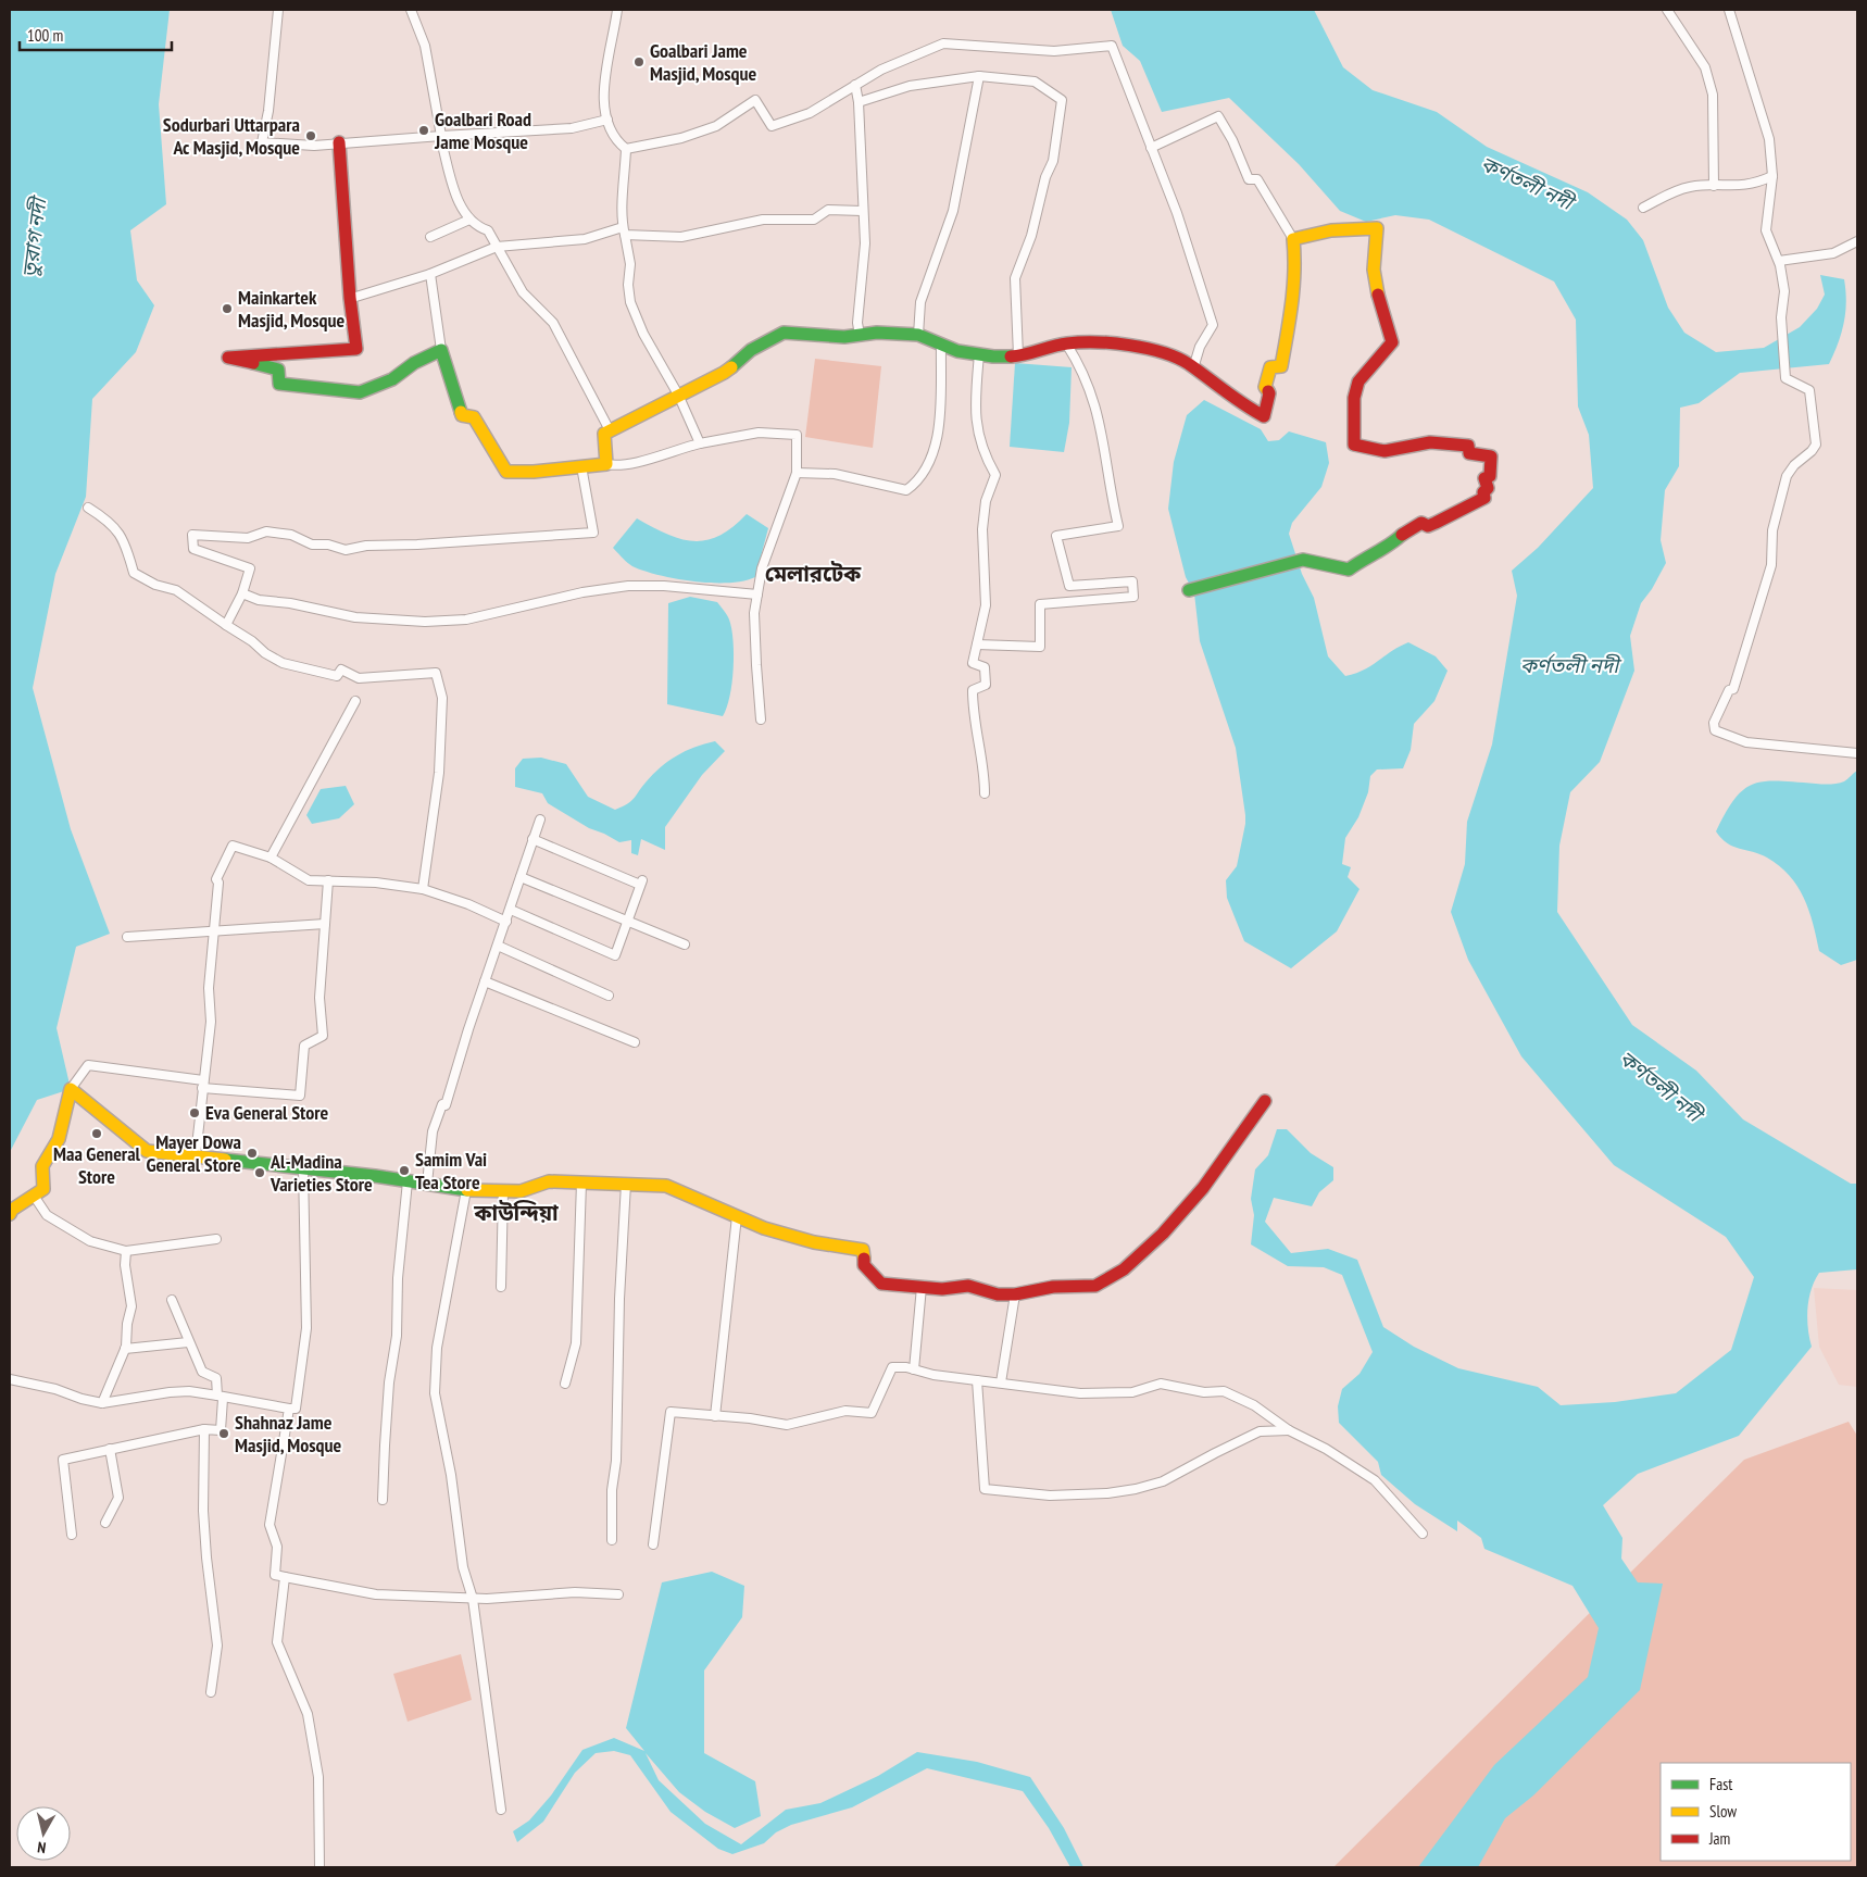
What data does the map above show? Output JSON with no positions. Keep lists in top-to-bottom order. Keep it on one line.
{"districts":["মেলারটেক","কাউন্দিয়া"],"water":["কর্ণতলী নদী","তুরাগ নদী"],"places":["Goalbari Jame Masjid, Mosque","Goalbari Road Jame Mosque","Sodurbari Uttarpara Ac Masjid, Mosque","Mainkartek Masjid, Mosque","Eva General Store","Maa General Store","Mayer Dowa General Store","Samim Vai Tea Store","Al-Madina Varieties Store","Shahnaz Jame Masjid, Mosque"],"legend":["Fast","Slow","Jam"],"scale_bar":"100 m","north":"bottom"}
